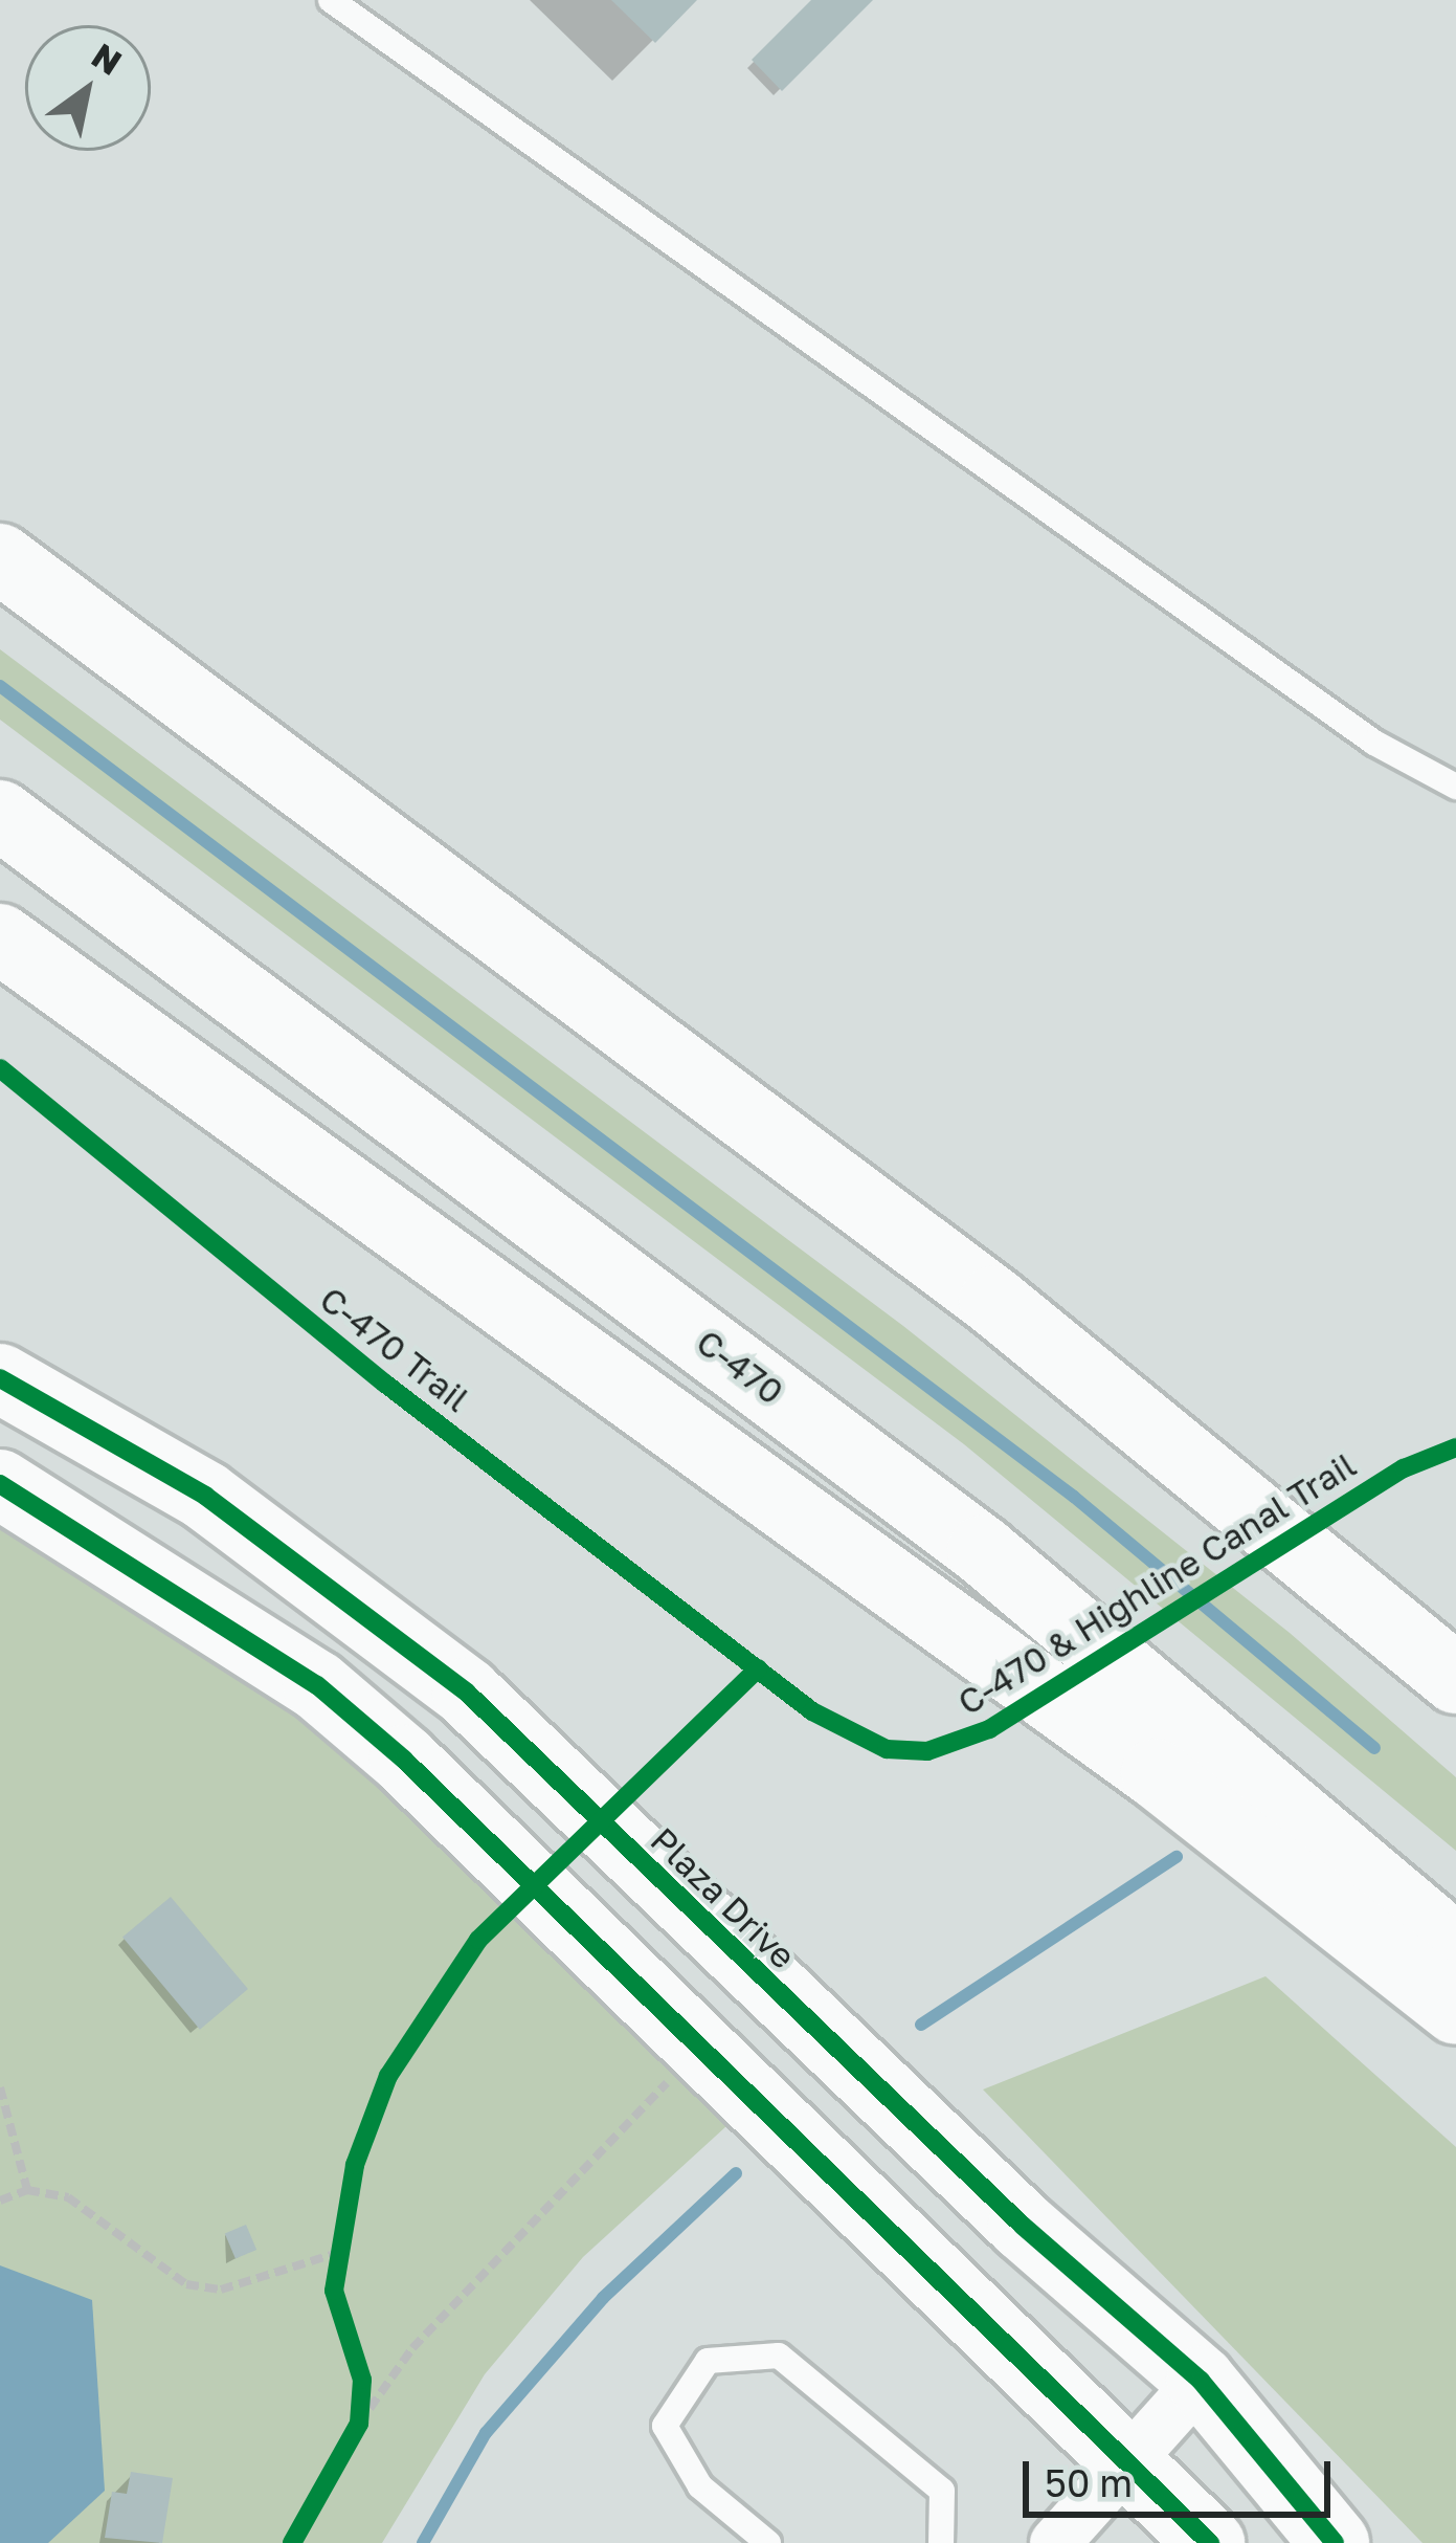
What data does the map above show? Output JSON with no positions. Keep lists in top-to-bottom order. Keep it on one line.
{"streets":{"main road":["C-470","Plaza Drive"],"cycle path":["C-470 Trail"]},"scale_bar":"50 m","north":"top right"}
